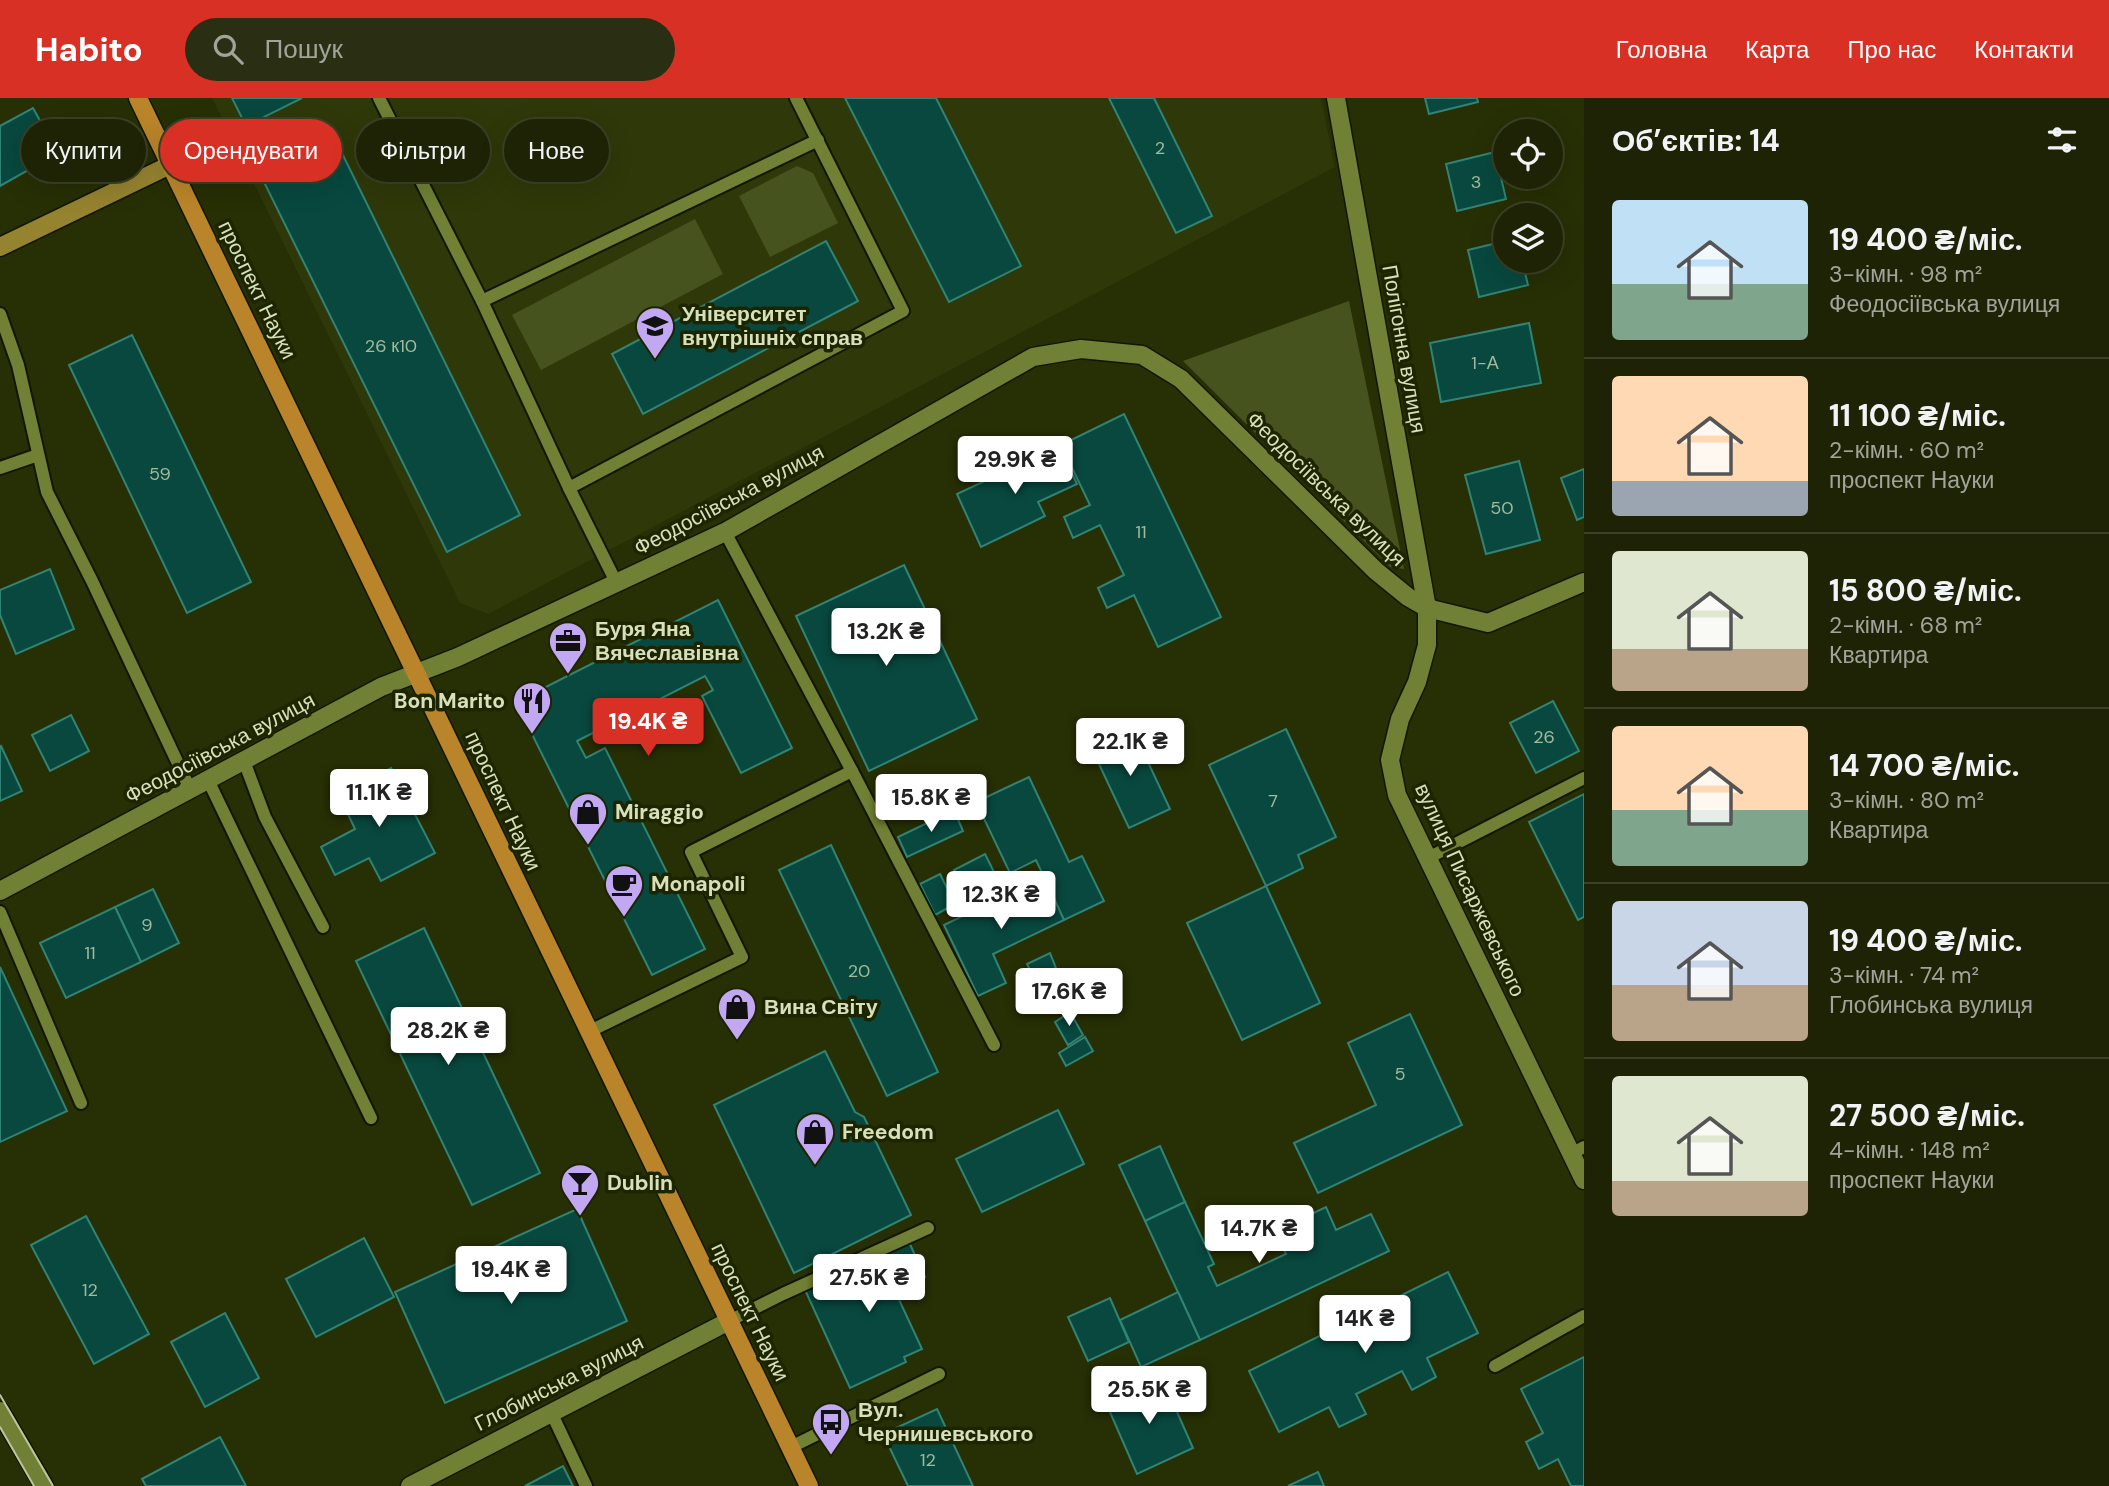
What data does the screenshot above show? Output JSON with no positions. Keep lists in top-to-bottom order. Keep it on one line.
{"streets":{"main road":["проспект Науки"],"street":["Полігонна вулиця","Феодосіївська вулиця","вулиця Писаржевського","Глобинська вулиця"]},"crossings":[["проспект Науки","Феодосіївська вулиця"],["проспект Науки","Глобинська вулиця"],["Полігонна вулиця","Феодосіївська вулиця"],["Полігонна вулиця","вулиця Писаржевського"],["Феодосіївська вулиця","вулиця Писаржевського"]],"places":{"school or university":["Університет внутрішніх справ"],"office":["Буря Яна Вячеславівна"],"restaurant":["Bon Marito"],"shop":["Miraggio","Вина Світу","Freedom"],"cafe":["Monapoli"],"bar":["Dublin"],"bus stop":["Вул. Чернишевського"]},"house_numbers":["2","3","26 к10","1-А","59","50","11","26","7","9","11","20","5","12","12"],"page":{"header":"Habito","search":"Пошук","nav":["Головна","Карта","Про нас","Контакти"],"heading":"Об’єктів: 14","chip":["Купити","Орендувати","Фільтри","Нове"],"list":[{"name":"19 400 ₴/міс.","note":"3-кімн. · 98 m² · Феодосіївська вулиця"},{"name":"11 100 ₴/міс.","note":"2-кімн. · 60 m² · проспект Науки"},{"name":"15 800 ₴/міс.","note":"2-кімн. · 68 m² · Квартира"},{"name":"14 700 ₴/міс.","note":"3-кімн. · 80 m² · Квартира"},{"name":"19 400 ₴/міс.","note":"3-кімн. · 74 m² · Глобинська вулиця"},{"name":"27 500 ₴/міс.","note":"4-кімн. · 148 m² · проспект Науки"}],"price":["29.9K ₴","13.2K ₴","19.4K ₴","22.1K ₴","11.1K ₴","15.8K ₴","12.3K ₴","17.6K ₴","28.2K ₴","14.7K ₴","19.4K ₴","27.5K ₴","14K ₴","25.5K ₴"]}}
